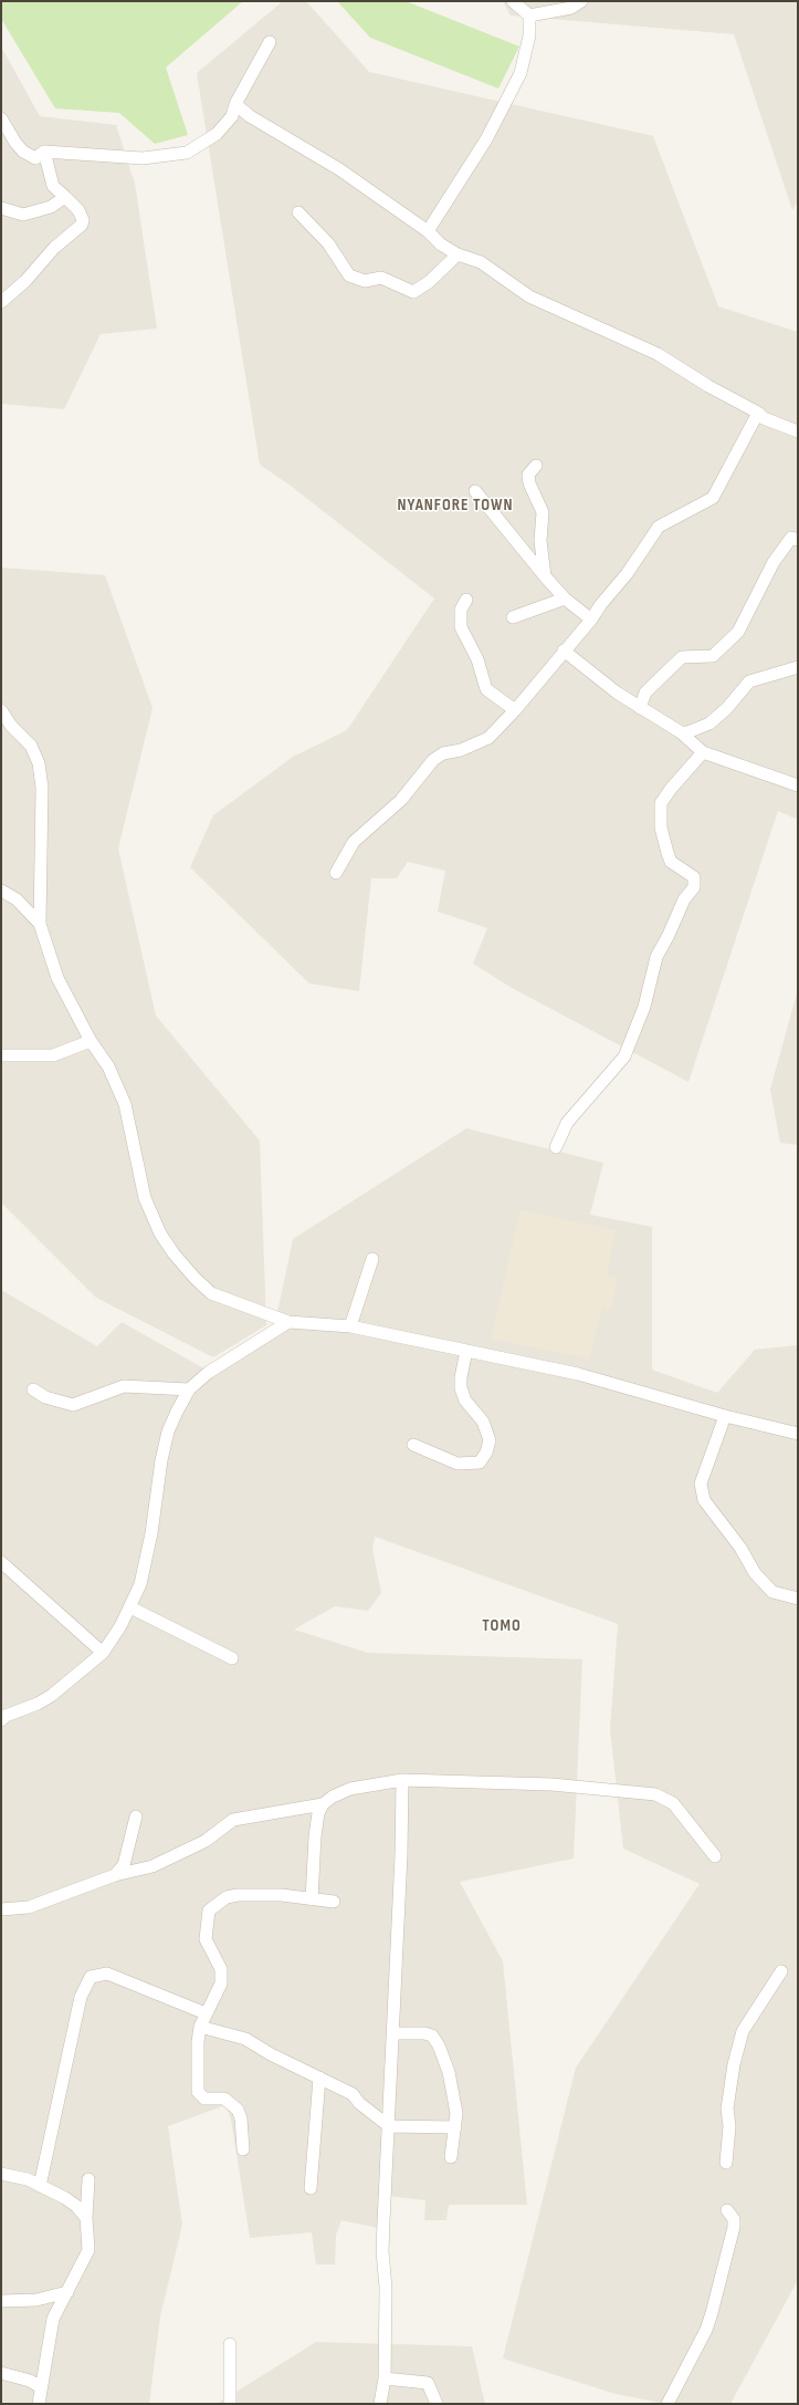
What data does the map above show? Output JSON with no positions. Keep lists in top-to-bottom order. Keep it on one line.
{"districts":["NYANFORE TOWN","TOMO"]}
